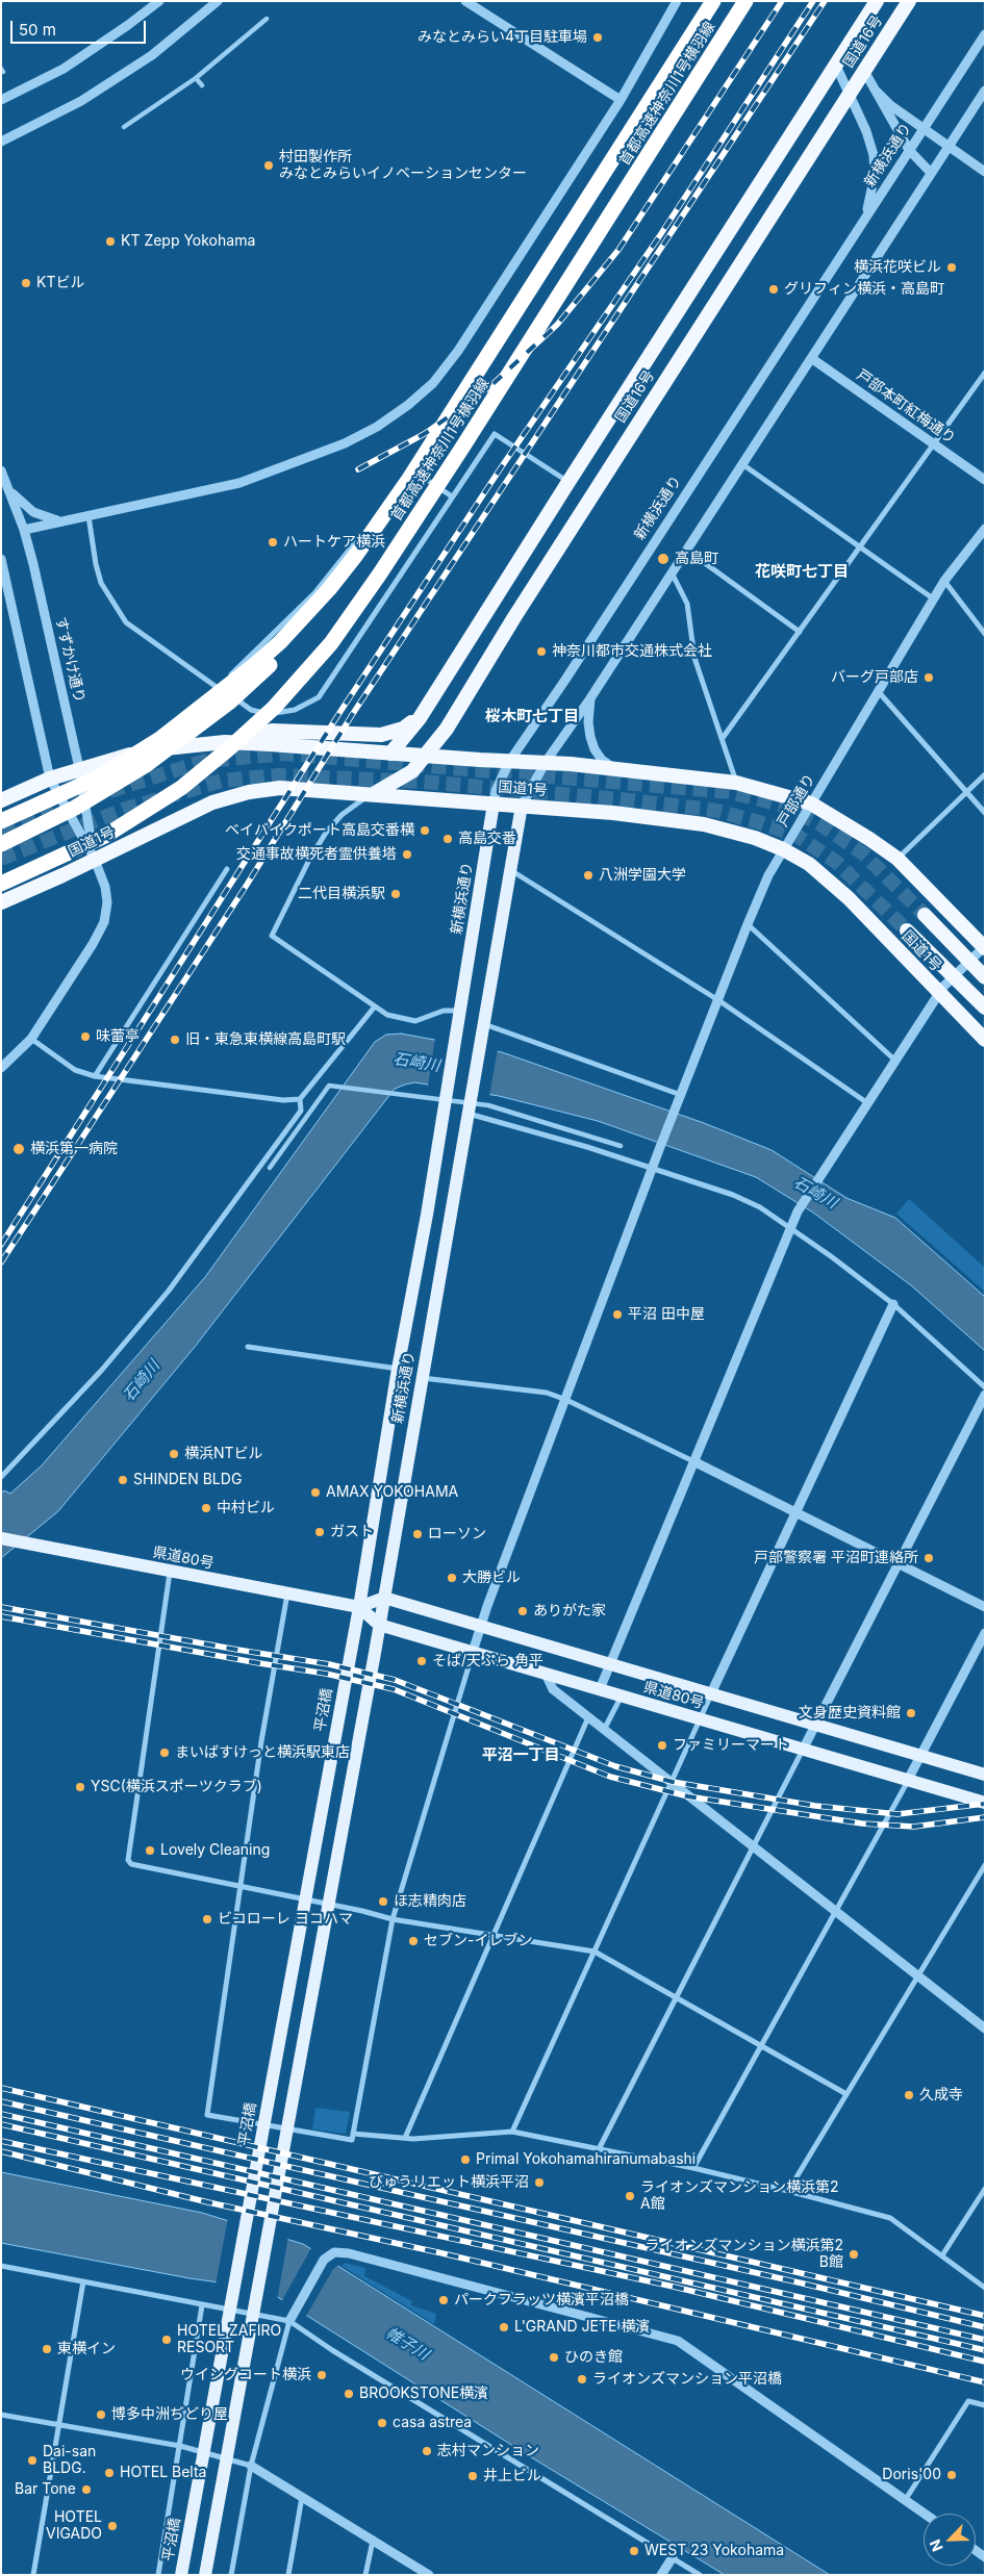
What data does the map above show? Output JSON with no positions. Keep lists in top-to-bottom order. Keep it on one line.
{"streets":{"highway":["国道16号","首都高速神奈川1号横羽線","国道1号"],"main road":["新横浜通り","県道80号","平沼橋"],"street":["戸部本町紅梅通り","すずかけ通り","戸部通り"]},"crossings":[["国道16号","国道1号"],["新横浜通り","国道1号"],["新横浜通り","県道80号"],["新横浜通り","平沼橋"],["すずかけ通り","国道1号"],["国道1号","戸部通り"],["戸部通り","県道80号"]],"districts":["花咲町七丁目","桜木町七丁目","平沼一丁目"],"water":["石崎川","帷子川"],"places":["みなとみらい4丁目駐車場","村田製作所 みなとみらいイノベーションセンター","KT Zepp Yokohama","横浜花咲ビル","KTビル","グリフィン横浜・高島町","ハートケア横浜","高島町","神奈川都市交通株式会社","バーグ戸部店","ベイバイクポート高島交番横","高島交番","交通事故横死者霊供養塔","八洲学園大学","二代目横浜駅","味蕾亭","旧・東急東横線高島町駅","横浜第一病院","平沼 田中屋","横浜NTビル","SHINDEN BLDG","AMAX YOKOHAMA","中村ビル","ガスト","ローソン","戸部警察署 平沼町連絡所","大勝ビル","ありがた家","そば/天ぷら 角平","文身歴史資料館","ファミリーマート","まいばすけっと横浜駅東店","YSC(横浜スポーツクラブ)","Lovely Cleaning","ほ志精肉店","ビコローレ ヨコハマ","セブン-イレブン","久成寺","Primal Yokohamahiranumabashi","びゅうリエット横浜平沼","ライオンズマンション横浜第2 A館","ライオンズマンション横浜第2 B館","パークフラッツ横濱平沼橋","L'GRAND JETE 横濱","HOTEL ZAFIRO RESORT","東横イン","ひのき館","ウイングコート横浜","ライオンズマンション平沼橋","BROOKSTONE横濱","博多中洲ぢどり屋","casa astrea","志村マンション","Dai-san BLDG.","HOTEL Belta","Doris'00","井上ビル","Bar Tone","HOTEL VIGADO","WEST 23 Yokohama"],"scale_bar":"50 m","north":"bottom left"}
